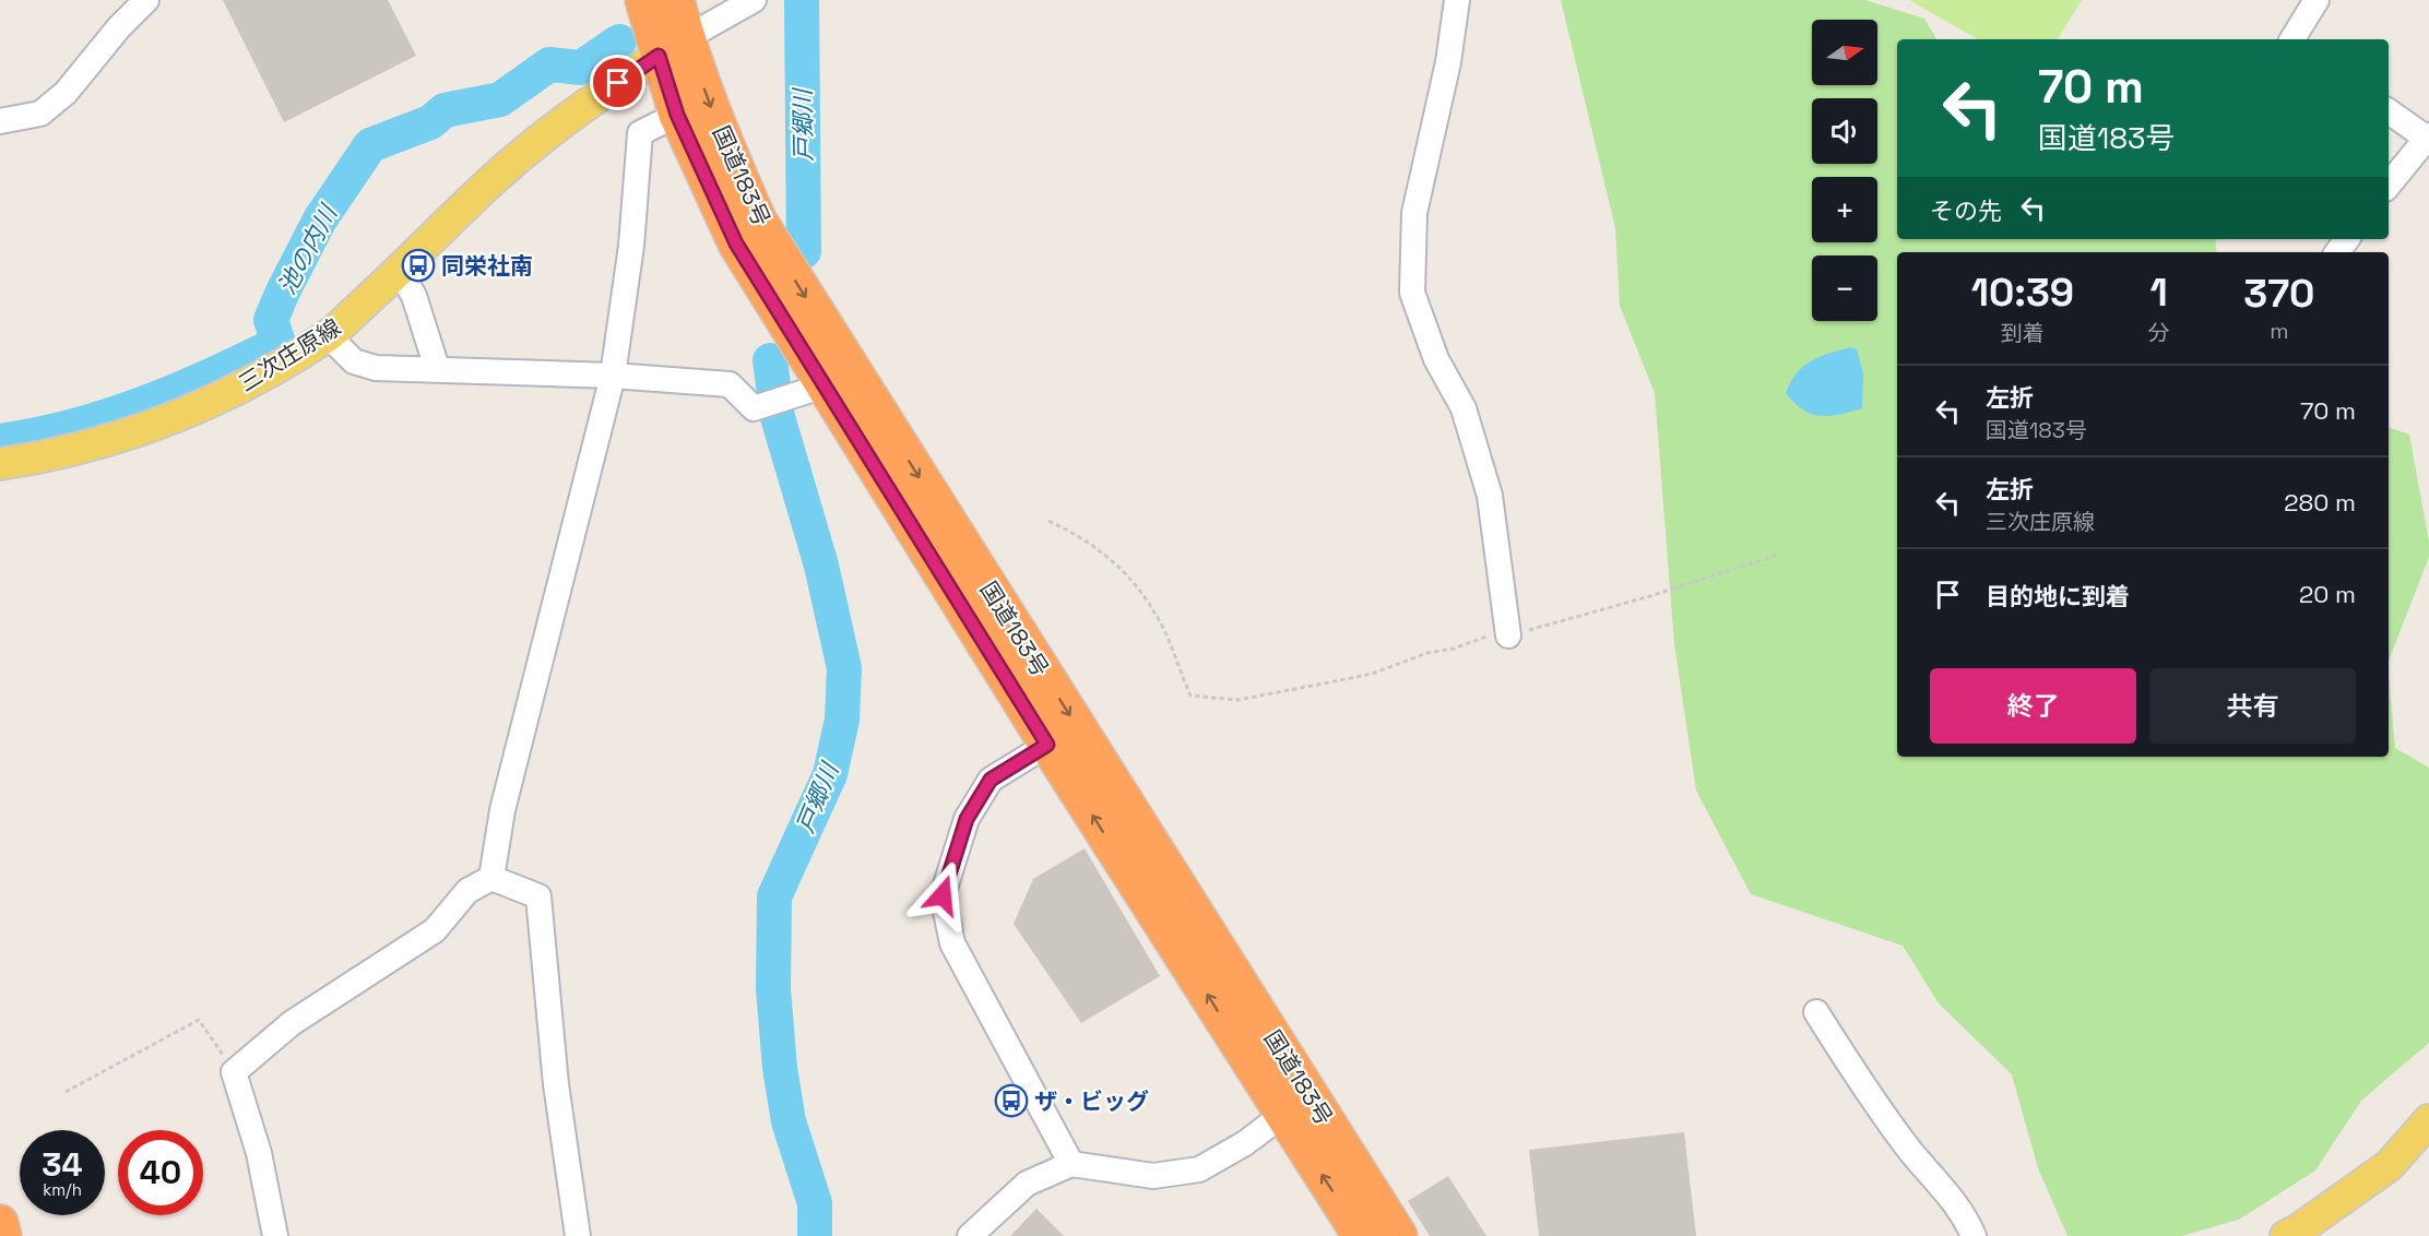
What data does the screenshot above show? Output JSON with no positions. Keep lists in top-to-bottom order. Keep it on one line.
{"streets":{"highway":["国道183号"],"main road":["三次庄原線"]},"crossings":[["国道183号","三次庄原線"]],"water":["戸郷川","池の内川"],"places":{"bus stop":["同栄社南","ザ・ビッグ"]},"north":"right","page":{"map_buttons":["+","−"],"turn":["70 m","国道183号"],"then":"その先","eta":["10:39","到着","1","分","370","m"],"list":[{"name":"左折","note":"国道183号","value":"70 m"},{"name":"左折","note":"三次庄原線","value":"280 m"},{"name":"目的地に到着","value":"20 m"}],"buttons":["終了","共有"],"speed":"34 km/h","limit":"40"}}
